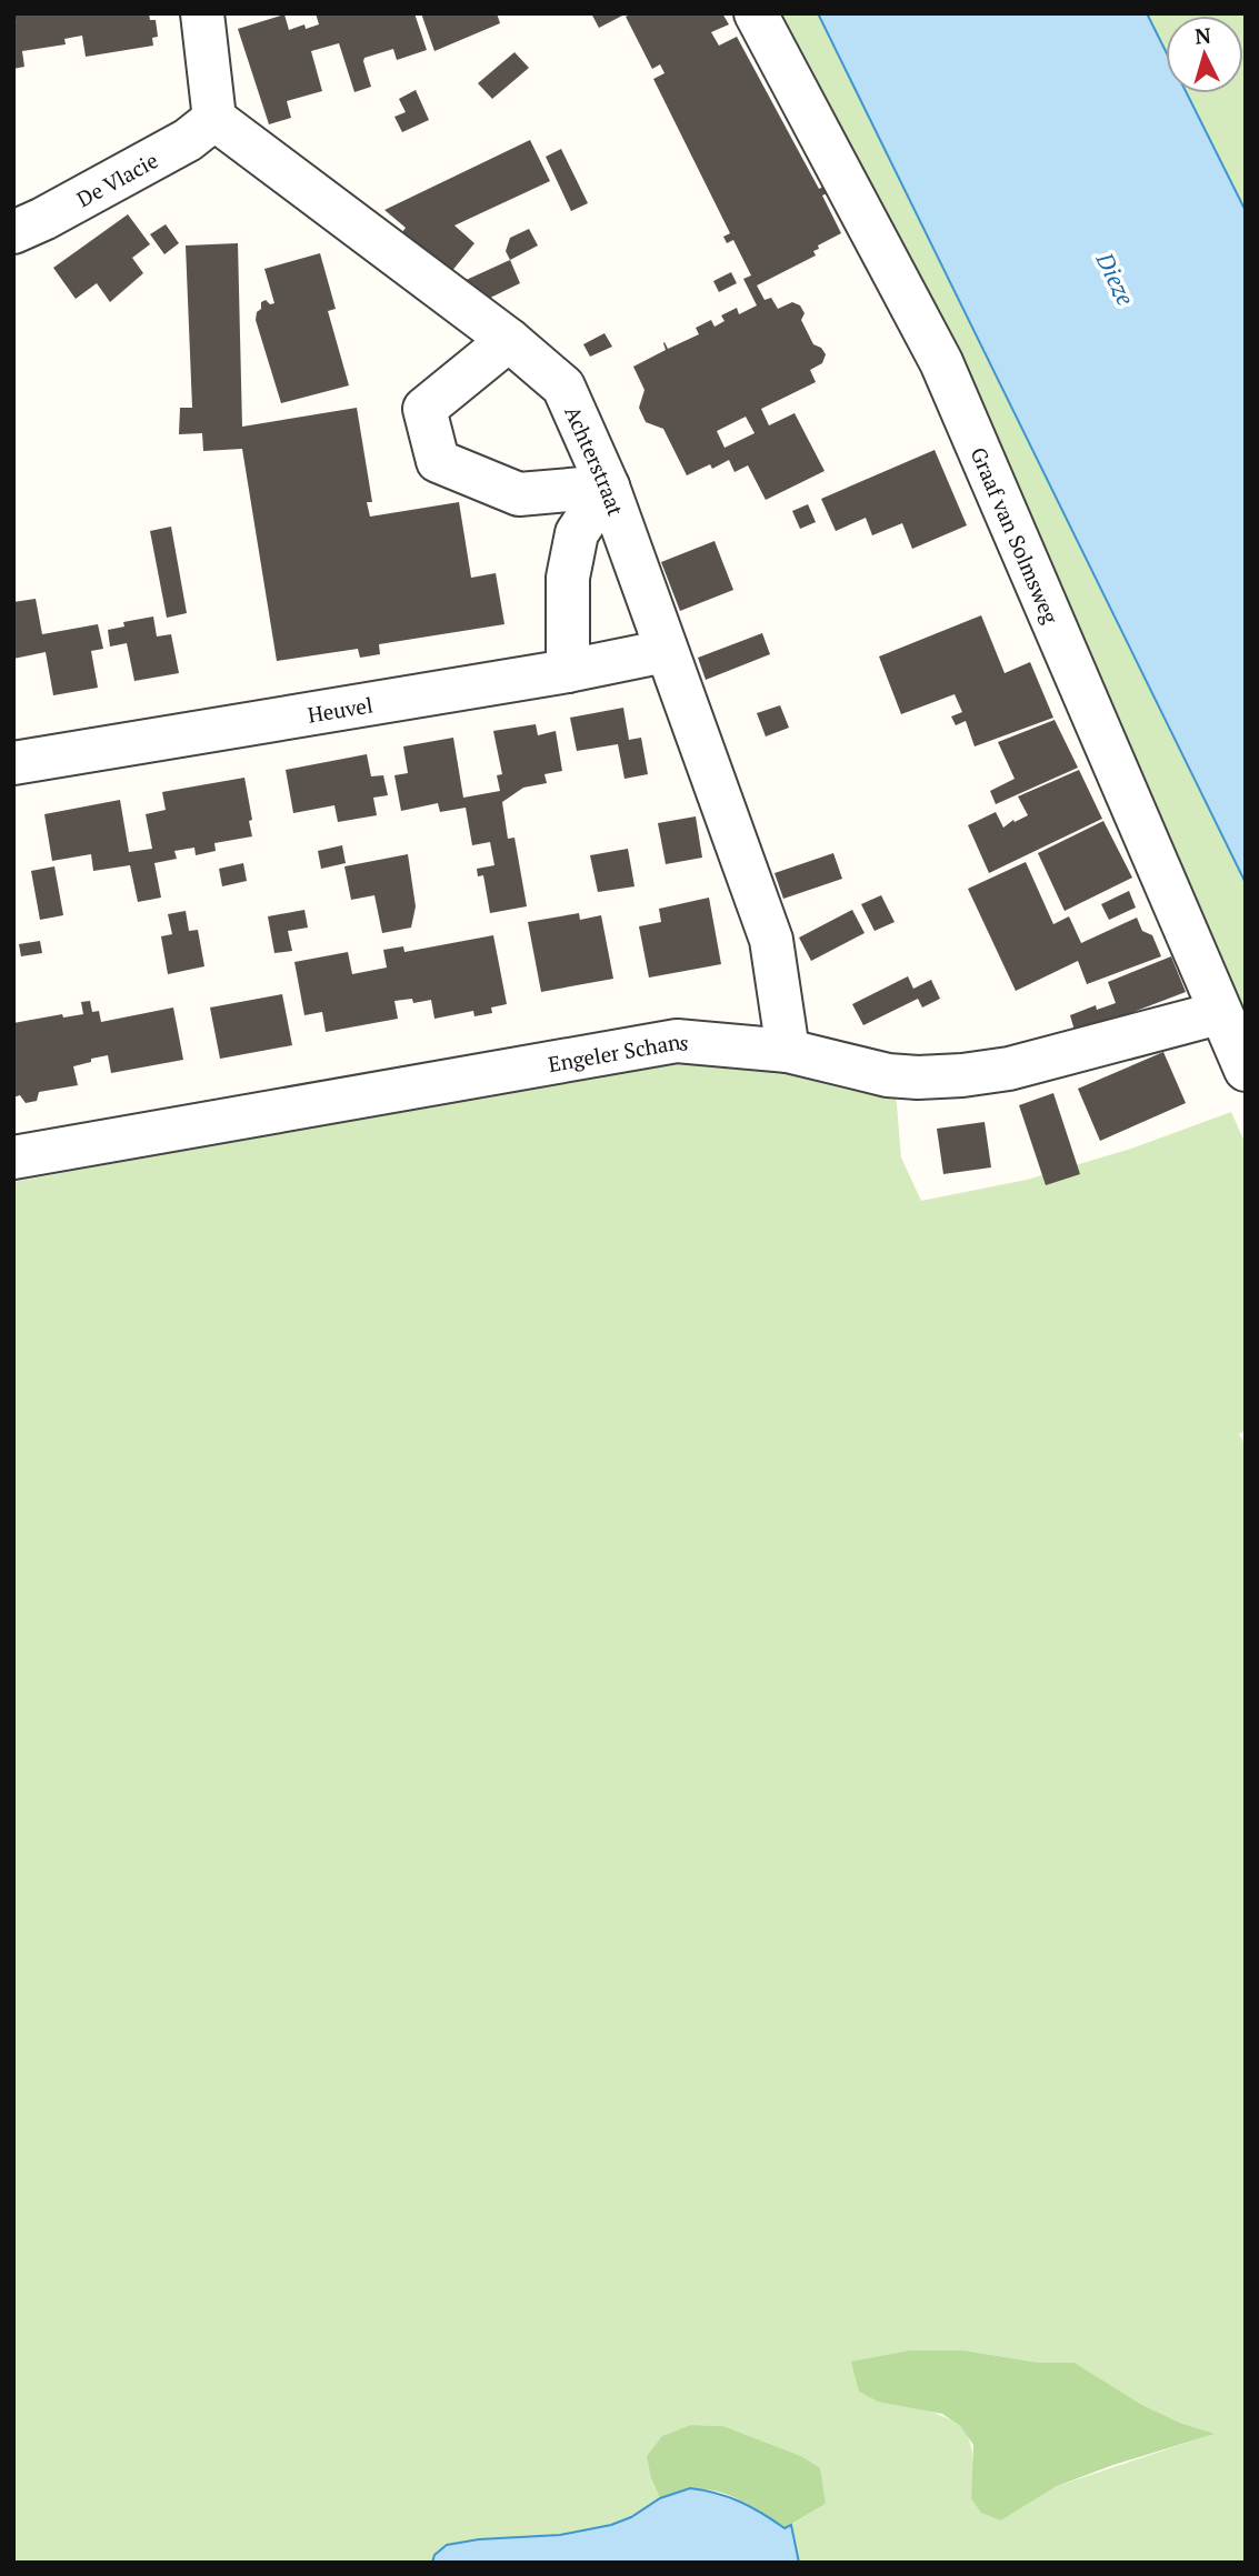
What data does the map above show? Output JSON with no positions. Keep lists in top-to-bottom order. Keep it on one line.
{"streets":{"street":["De Vlacie","Achterstraat","Graaf van Solmsweg","Heuvel","Engeler Schans"]},"crossings":[["De Vlacie","Achterstraat"],["Achterstraat","Heuvel"],["Achterstraat","Engeler Schans"],["Graaf van Solmsweg","Engeler Schans"]],"water":["Dieze"],"north":"top"}
